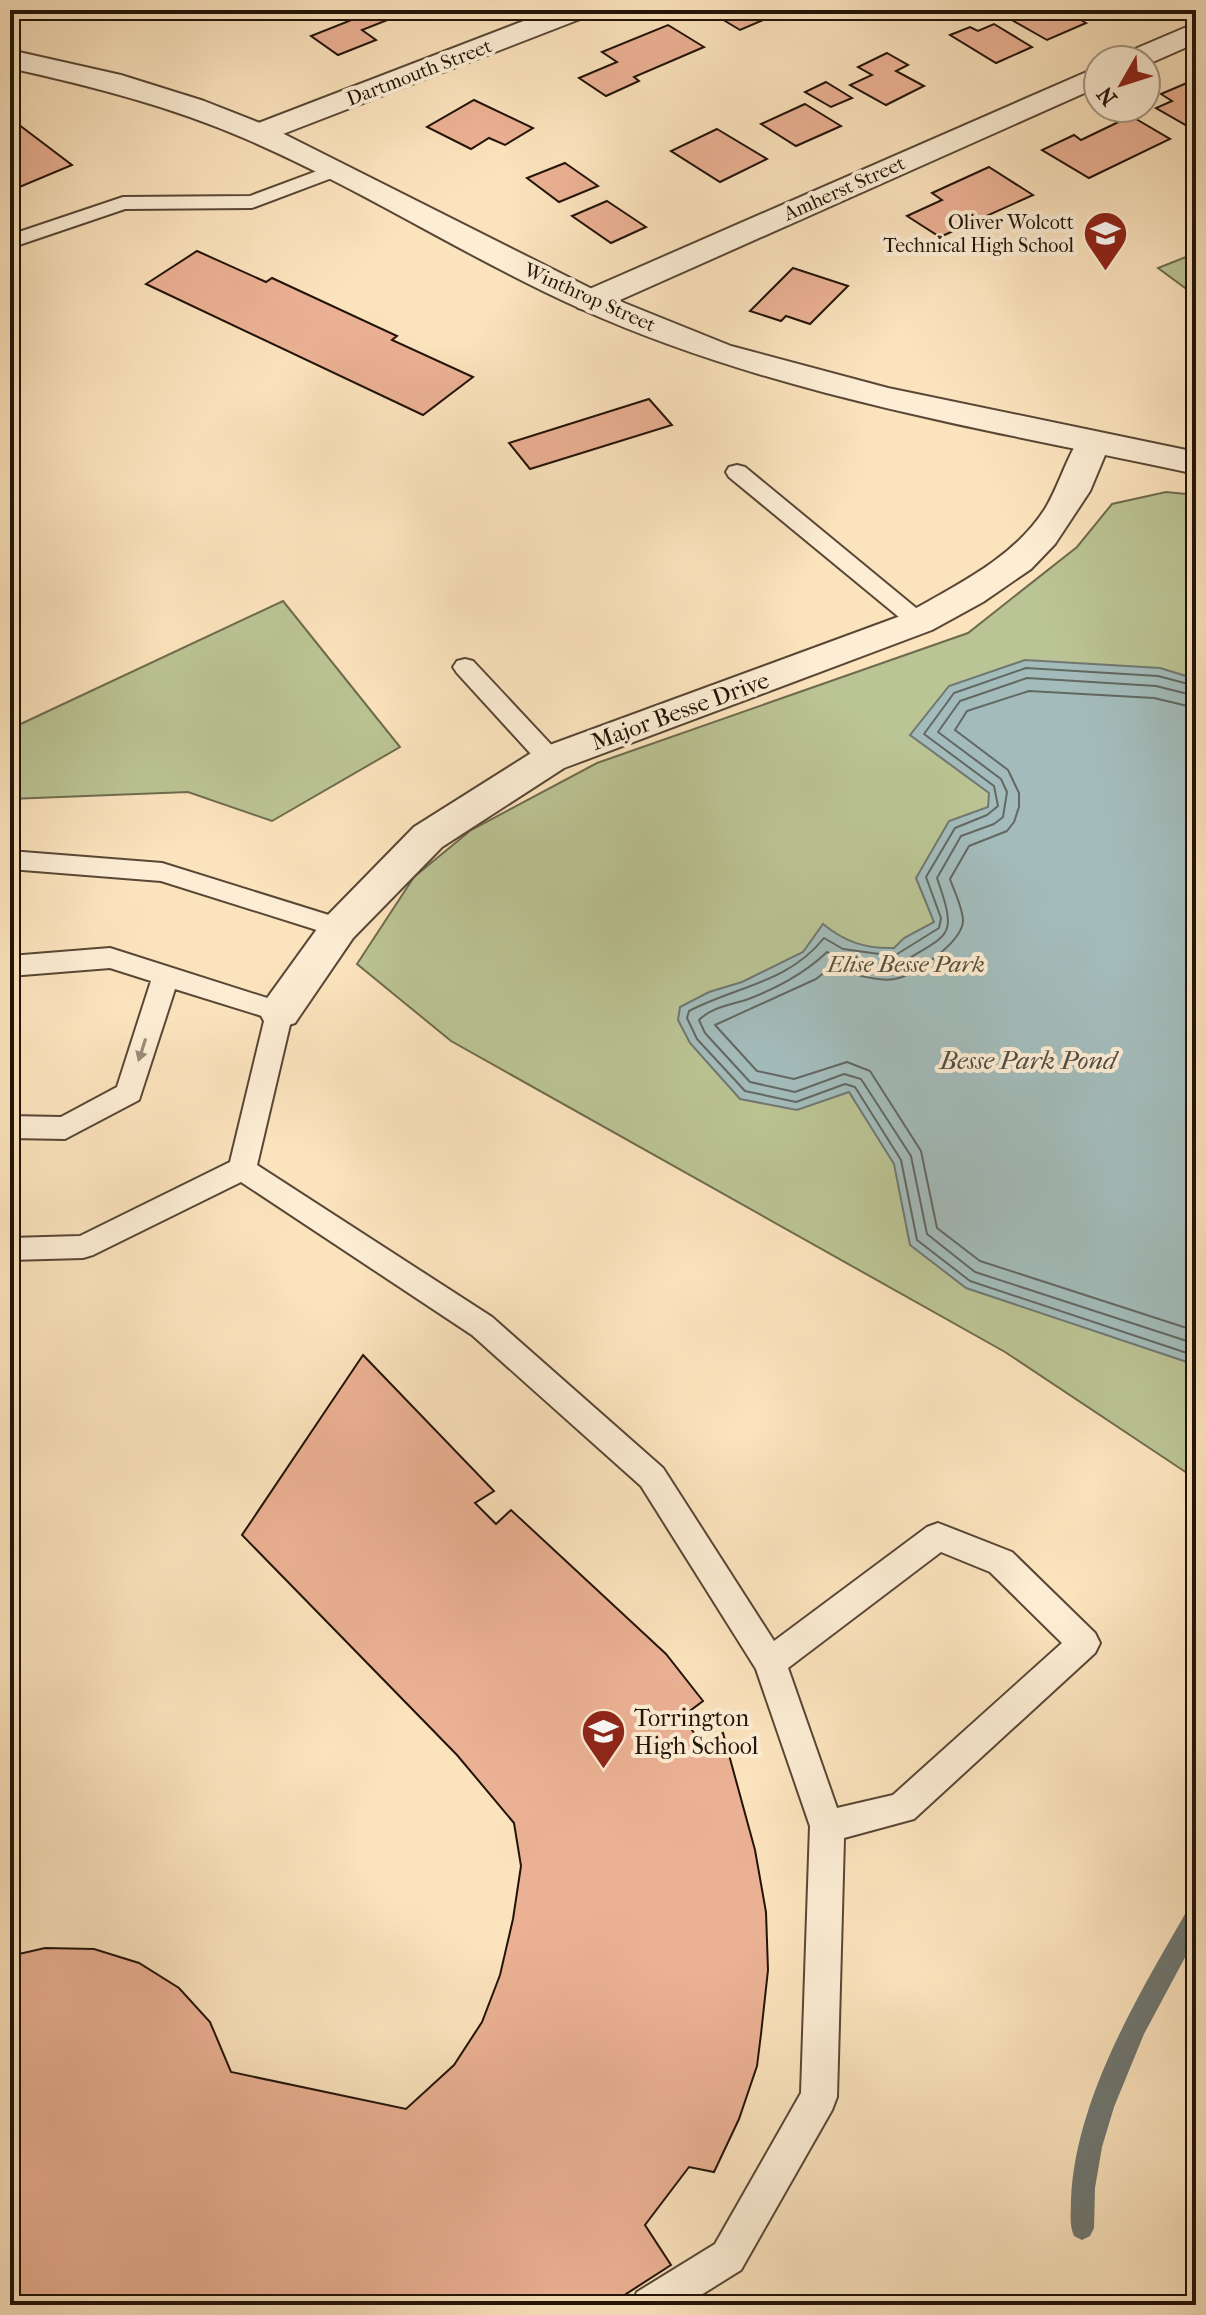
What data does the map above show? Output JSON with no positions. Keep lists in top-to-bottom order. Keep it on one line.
{"streets":{"street":["Dartmouth Street","Amherst Street","Winthrop Street","Major Besse Drive"]},"crossings":[["Dartmouth Street","Winthrop Street"],["Amherst Street","Winthrop Street"],["Winthrop Street","Major Besse Drive"]],"water":["Besse Park Pond"],"parks":["Elise Besse Park"],"places":{"school or university":["Oliver Wolcott Technical High School","Torrington High School"]},"north":"bottom left"}
